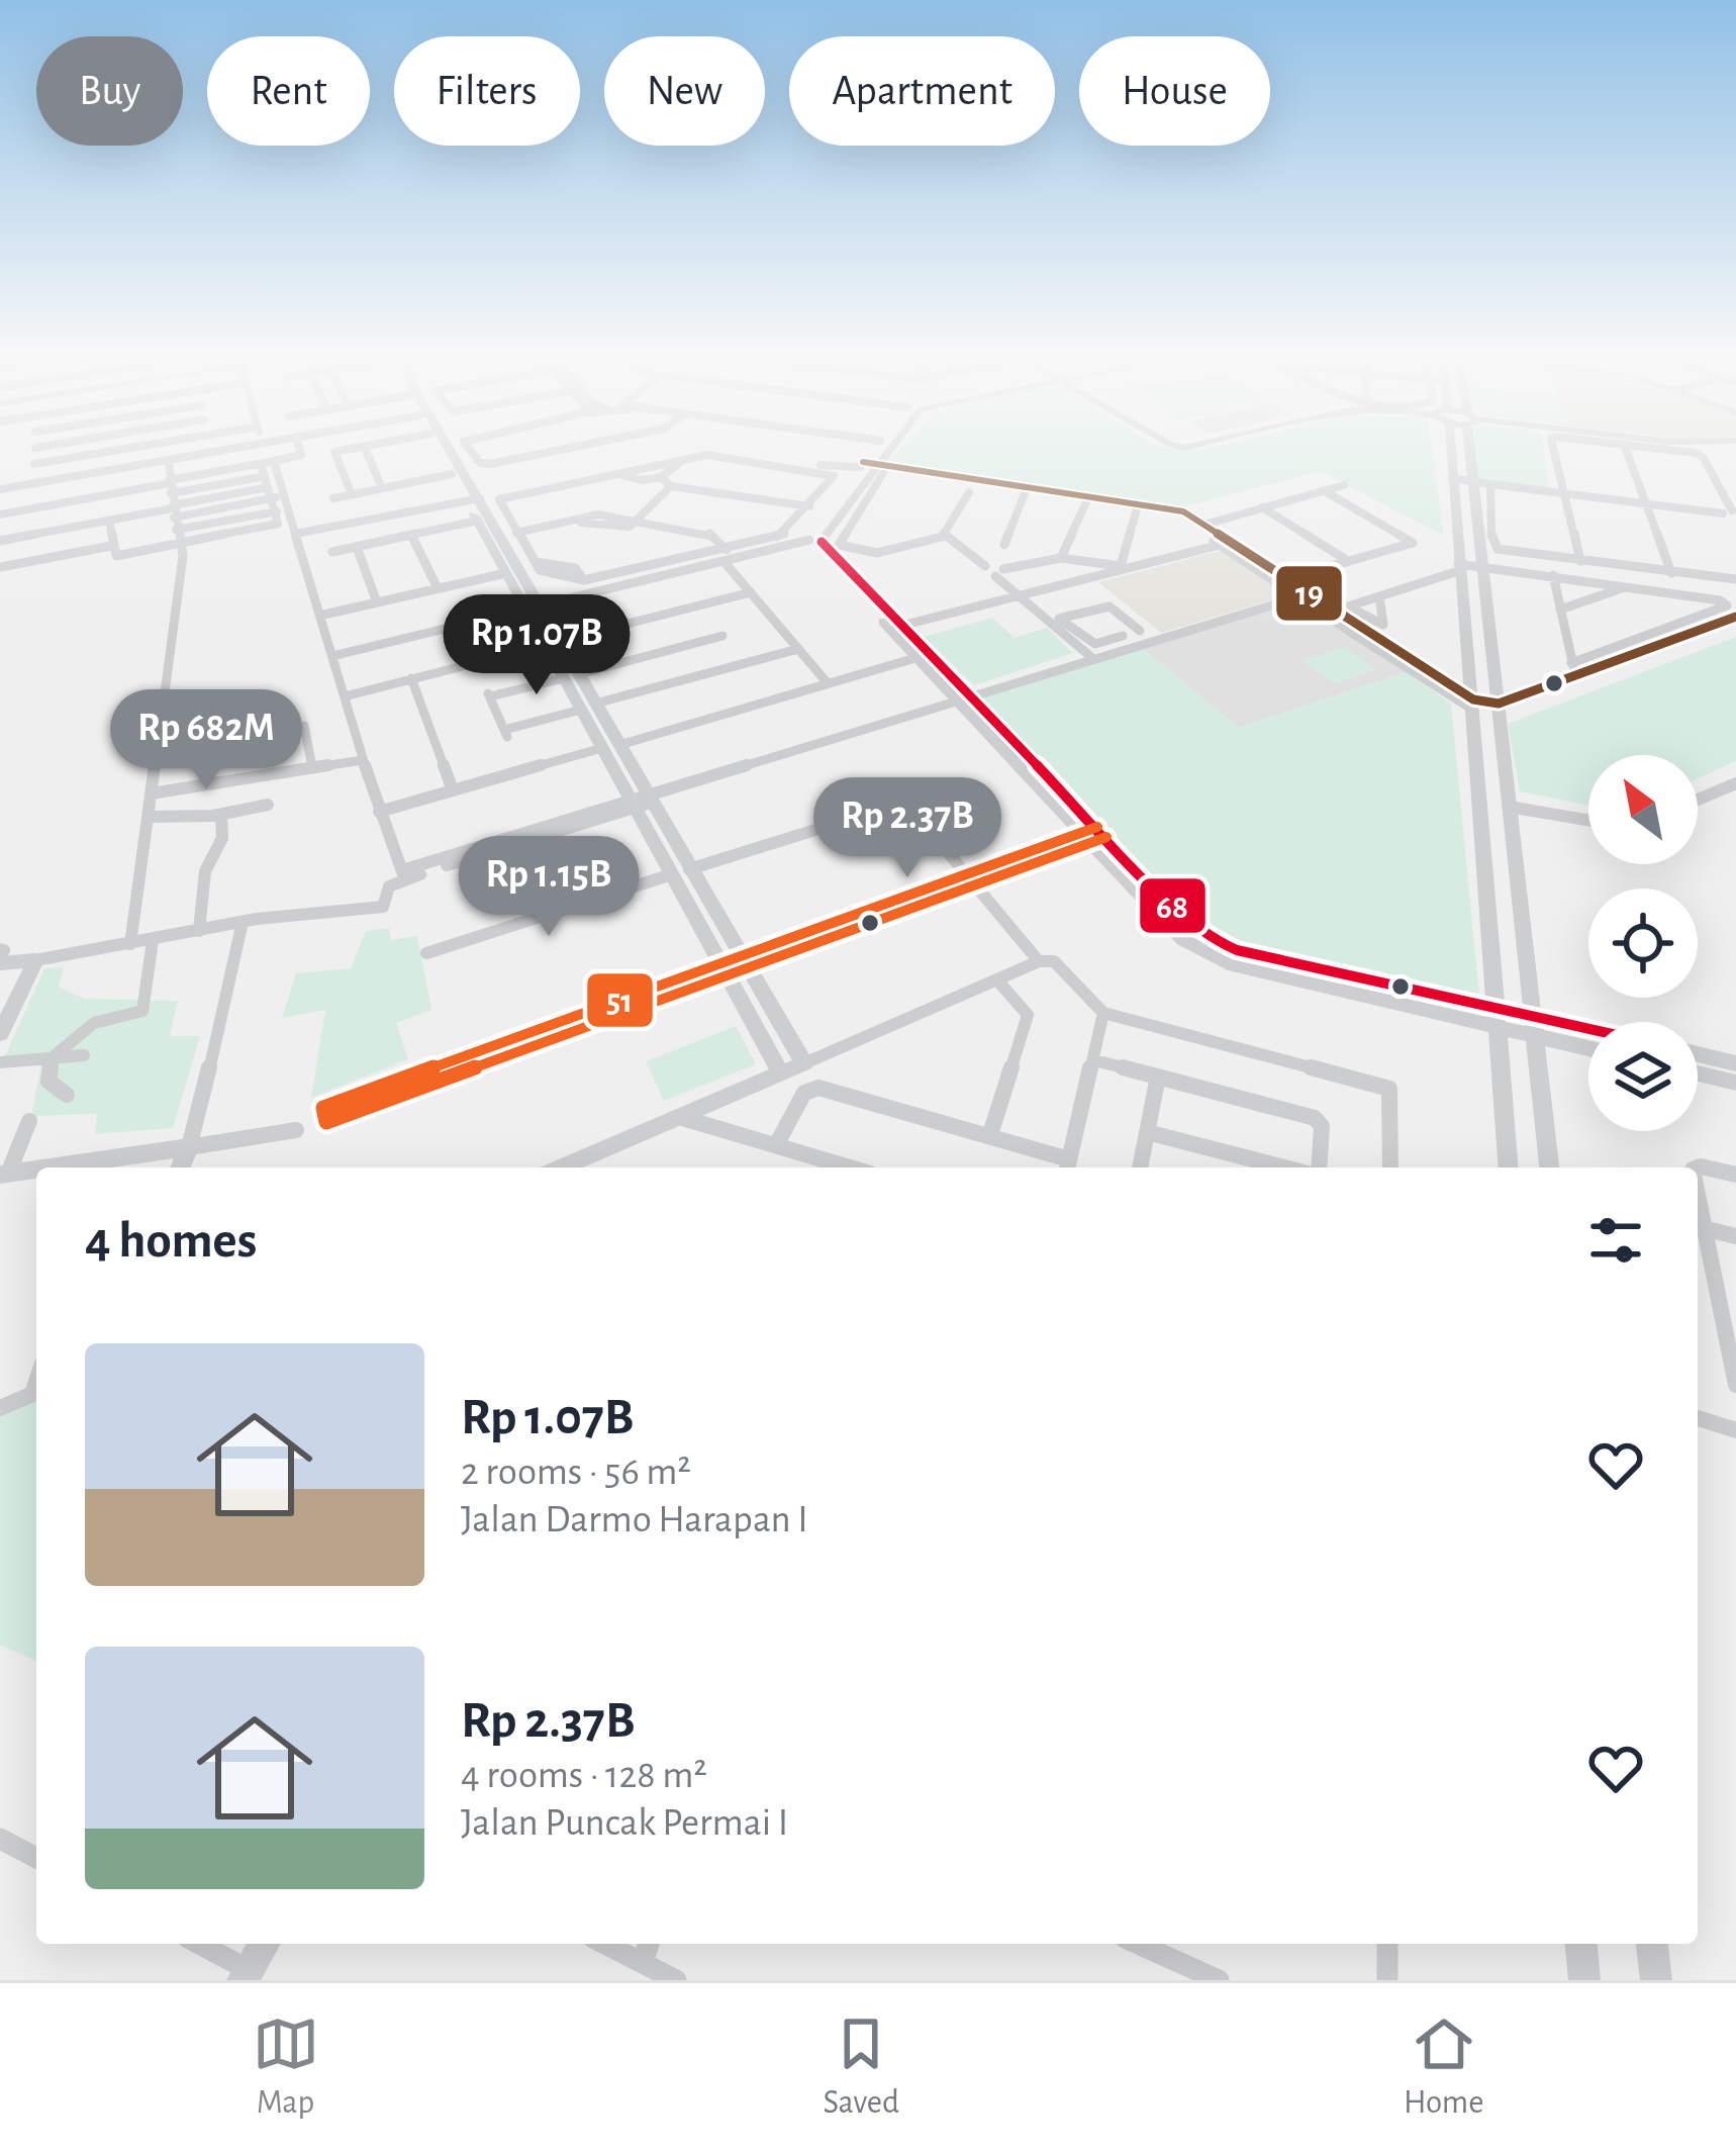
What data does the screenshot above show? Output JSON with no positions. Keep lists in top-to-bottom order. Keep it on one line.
{"lines":["transit line 19","transit line 68","transit line 51"],"north":"top left","page":{"chip":["Buy","Rent","Filters","New","Apartment","House"],"price":["Rp 1.07B","Rp 682M","Rp 2.37B","Rp 1.15B"],"heading":"4 homes","list":[{"name":"Rp 1.07B","note":"2 rooms · 56 m² · Jalan Darmo Harapan I"},{"name":"Rp 2.37B","note":"4 rooms · 128 m² · Jalan Puncak Permai I"}],"tabs":["Map","Saved","Home"]}}
